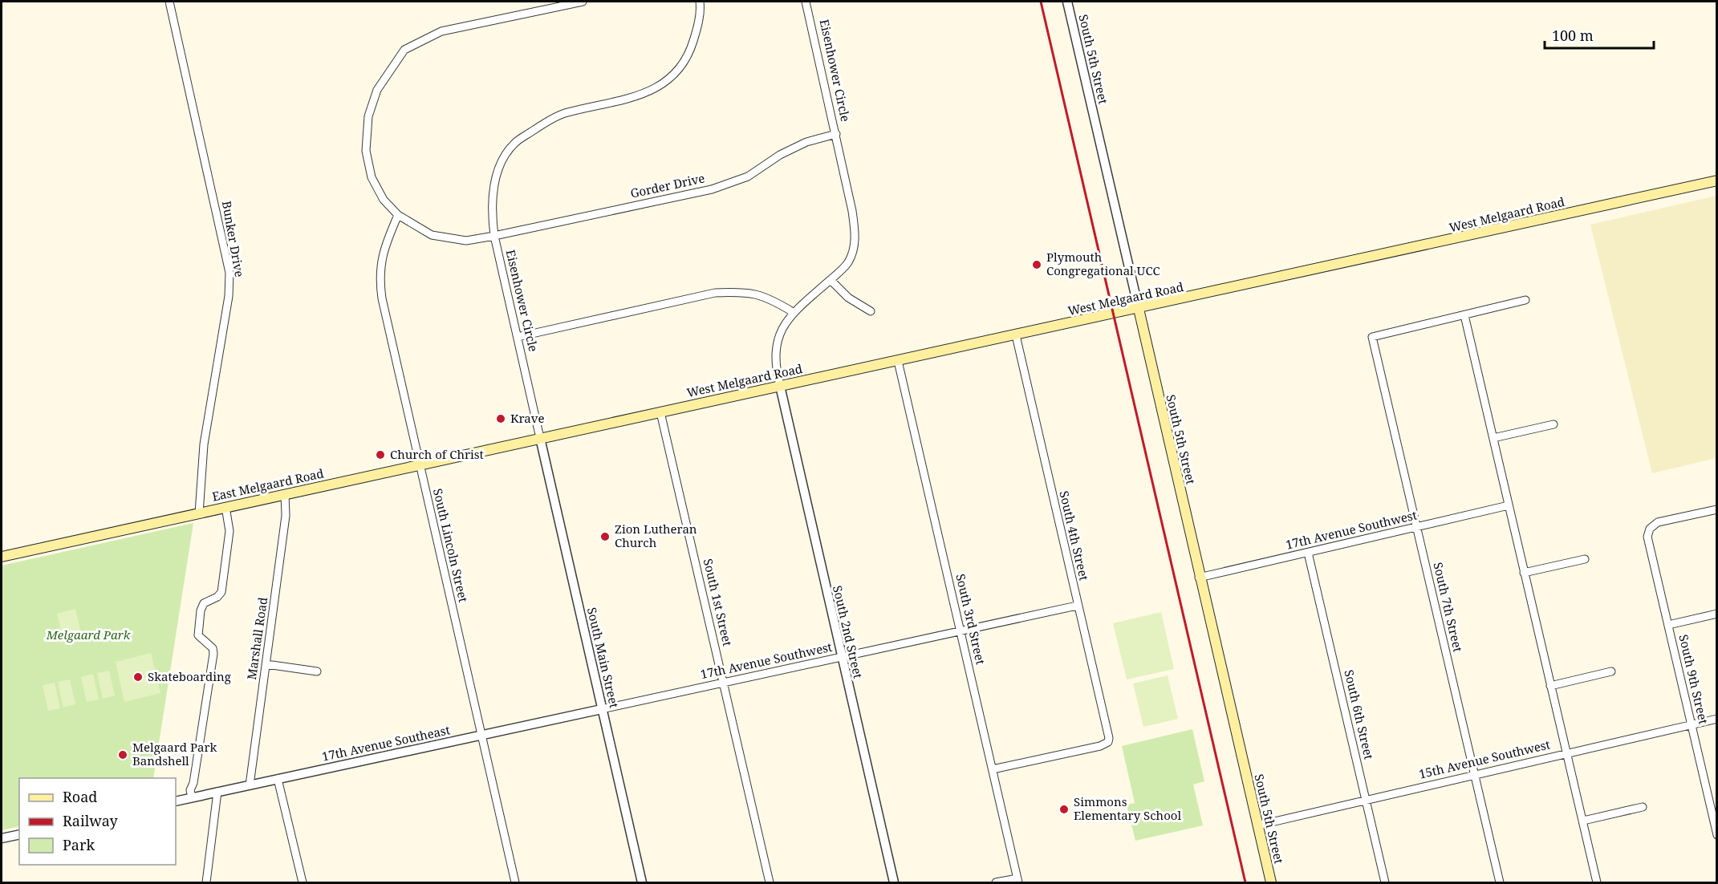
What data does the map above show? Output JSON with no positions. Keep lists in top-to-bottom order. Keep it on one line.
{"streets":{"main road":["South 5th Street","West Melgaard Road","East Melgaard Road"],"street":["Eisenhower Circle","Gorder Drive","Bunker Drive","17th Avenue Southwest","South 4th Street","South Lincoln Street","South 1st Street","South 7th Street","South 3rd Street","South 2nd Street","Marshall Road","South Main Street","South 9th Street","South 6th Street","17th Avenue Southeast","15th Avenue Southwest"]},"crossings":[["South 5th Street","West Melgaard Road"],["South 5th Street","17th Avenue Southwest"],["South 5th Street","15th Avenue Southwest"],["Eisenhower Circle","Gorder Drive"],["Eisenhower Circle","West Melgaard Road"],["Eisenhower Circle","East Melgaard Road"],["Eisenhower Circle","South Lincoln Street"],["Eisenhower Circle","South 2nd Street"],["Eisenhower Circle","South Main Street"],["West Melgaard Road","East Melgaard Road"],["West Melgaard Road","South 4th Street"],["West Melgaard Road","South 1st Street"],["West Melgaard Road","South 3rd Street"],["West Melgaard Road","South 2nd Street"],["West Melgaard Road","South Main Street"],["Bunker Drive","East Melgaard Road"],["East Melgaard Road","South Lincoln Street"],["East Melgaard Road","Marshall Road"],["East Melgaard Road","South Main Street"],["17th Avenue Southwest","South 4th Street"],["17th Avenue Southwest","South 1st Street"],["17th Avenue Southwest","South 7th Street"],["17th Avenue Southwest","South 3rd Street"],["17th Avenue Southwest","South 2nd Street"],["17th Avenue Southwest","South Main Street"],["17th Avenue Southwest","South 6th Street"],["17th Avenue Southwest","17th Avenue Southeast"],["South 4th Street","South 3rd Street"],["South Lincoln Street","17th Avenue Southeast"],["South 7th Street","15th Avenue Southwest"],["Marshall Road","17th Avenue Southeast"],["South Main Street","17th Avenue Southeast"],["South 9th Street","15th Avenue Southwest"],["South 6th Street","15th Avenue Southwest"]],"parks":["Melgaard Park"],"places":["Plymouth Congregational UCC","Krave","Church of Christ","Zion Lutheran Church","Skateboarding","Melgaard Park Bandshell","Simmons Elementary School"],"legend":["Road","Railway","Park"],"scale_bar":"100 m"}
